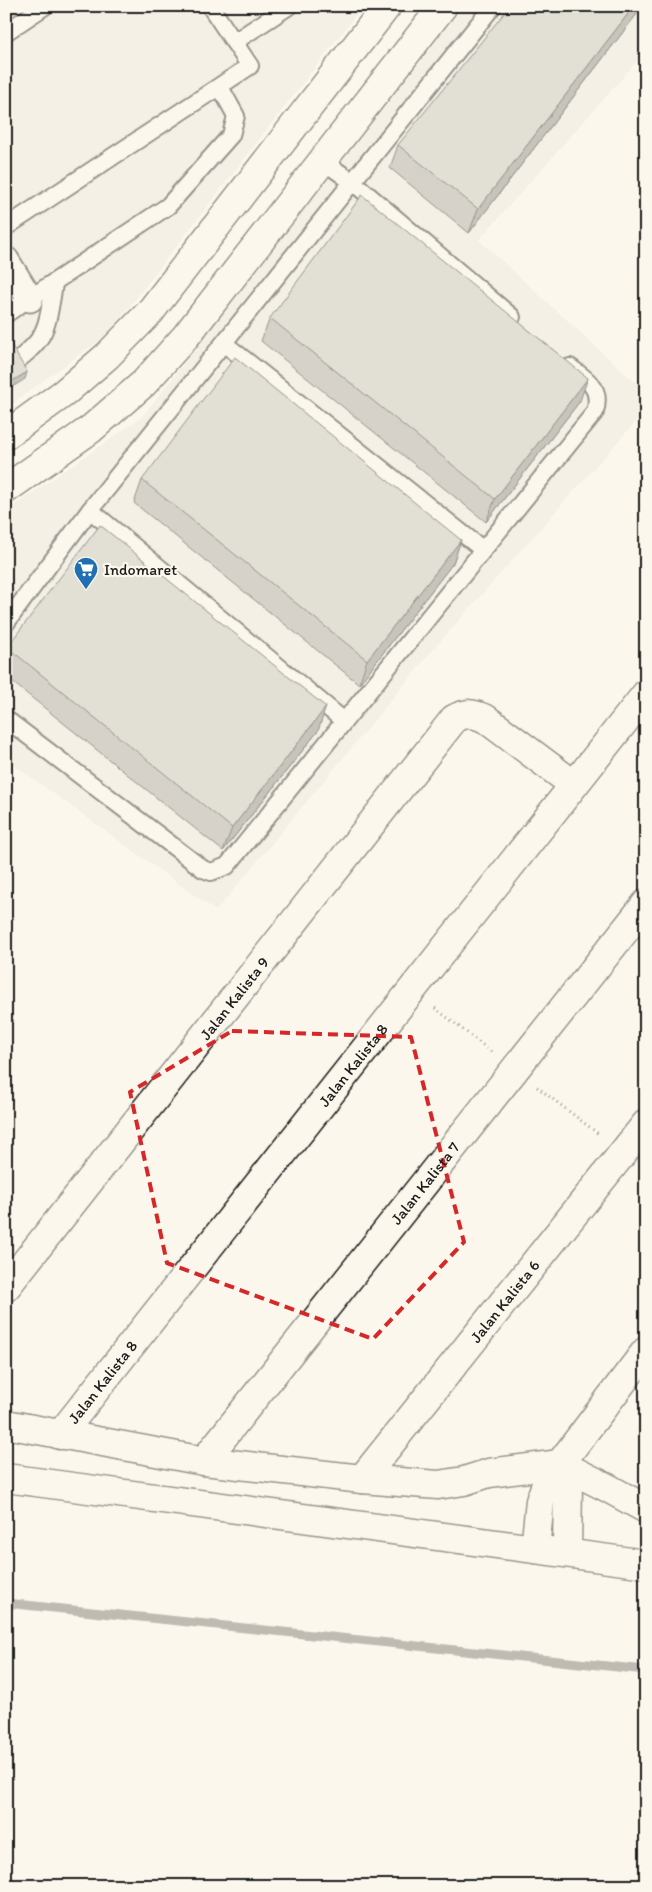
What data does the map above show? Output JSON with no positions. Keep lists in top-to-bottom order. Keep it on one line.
{"streets":{"street":["Jalan Kalista 9","Jalan Kalista 8","Jalan Kalista 7","Jalan Kalista 6"]},"crossings":[["Jalan Kalista 9","Jalan Kalista 8"]],"places":{"supermarket":["Indomaret"]}}
